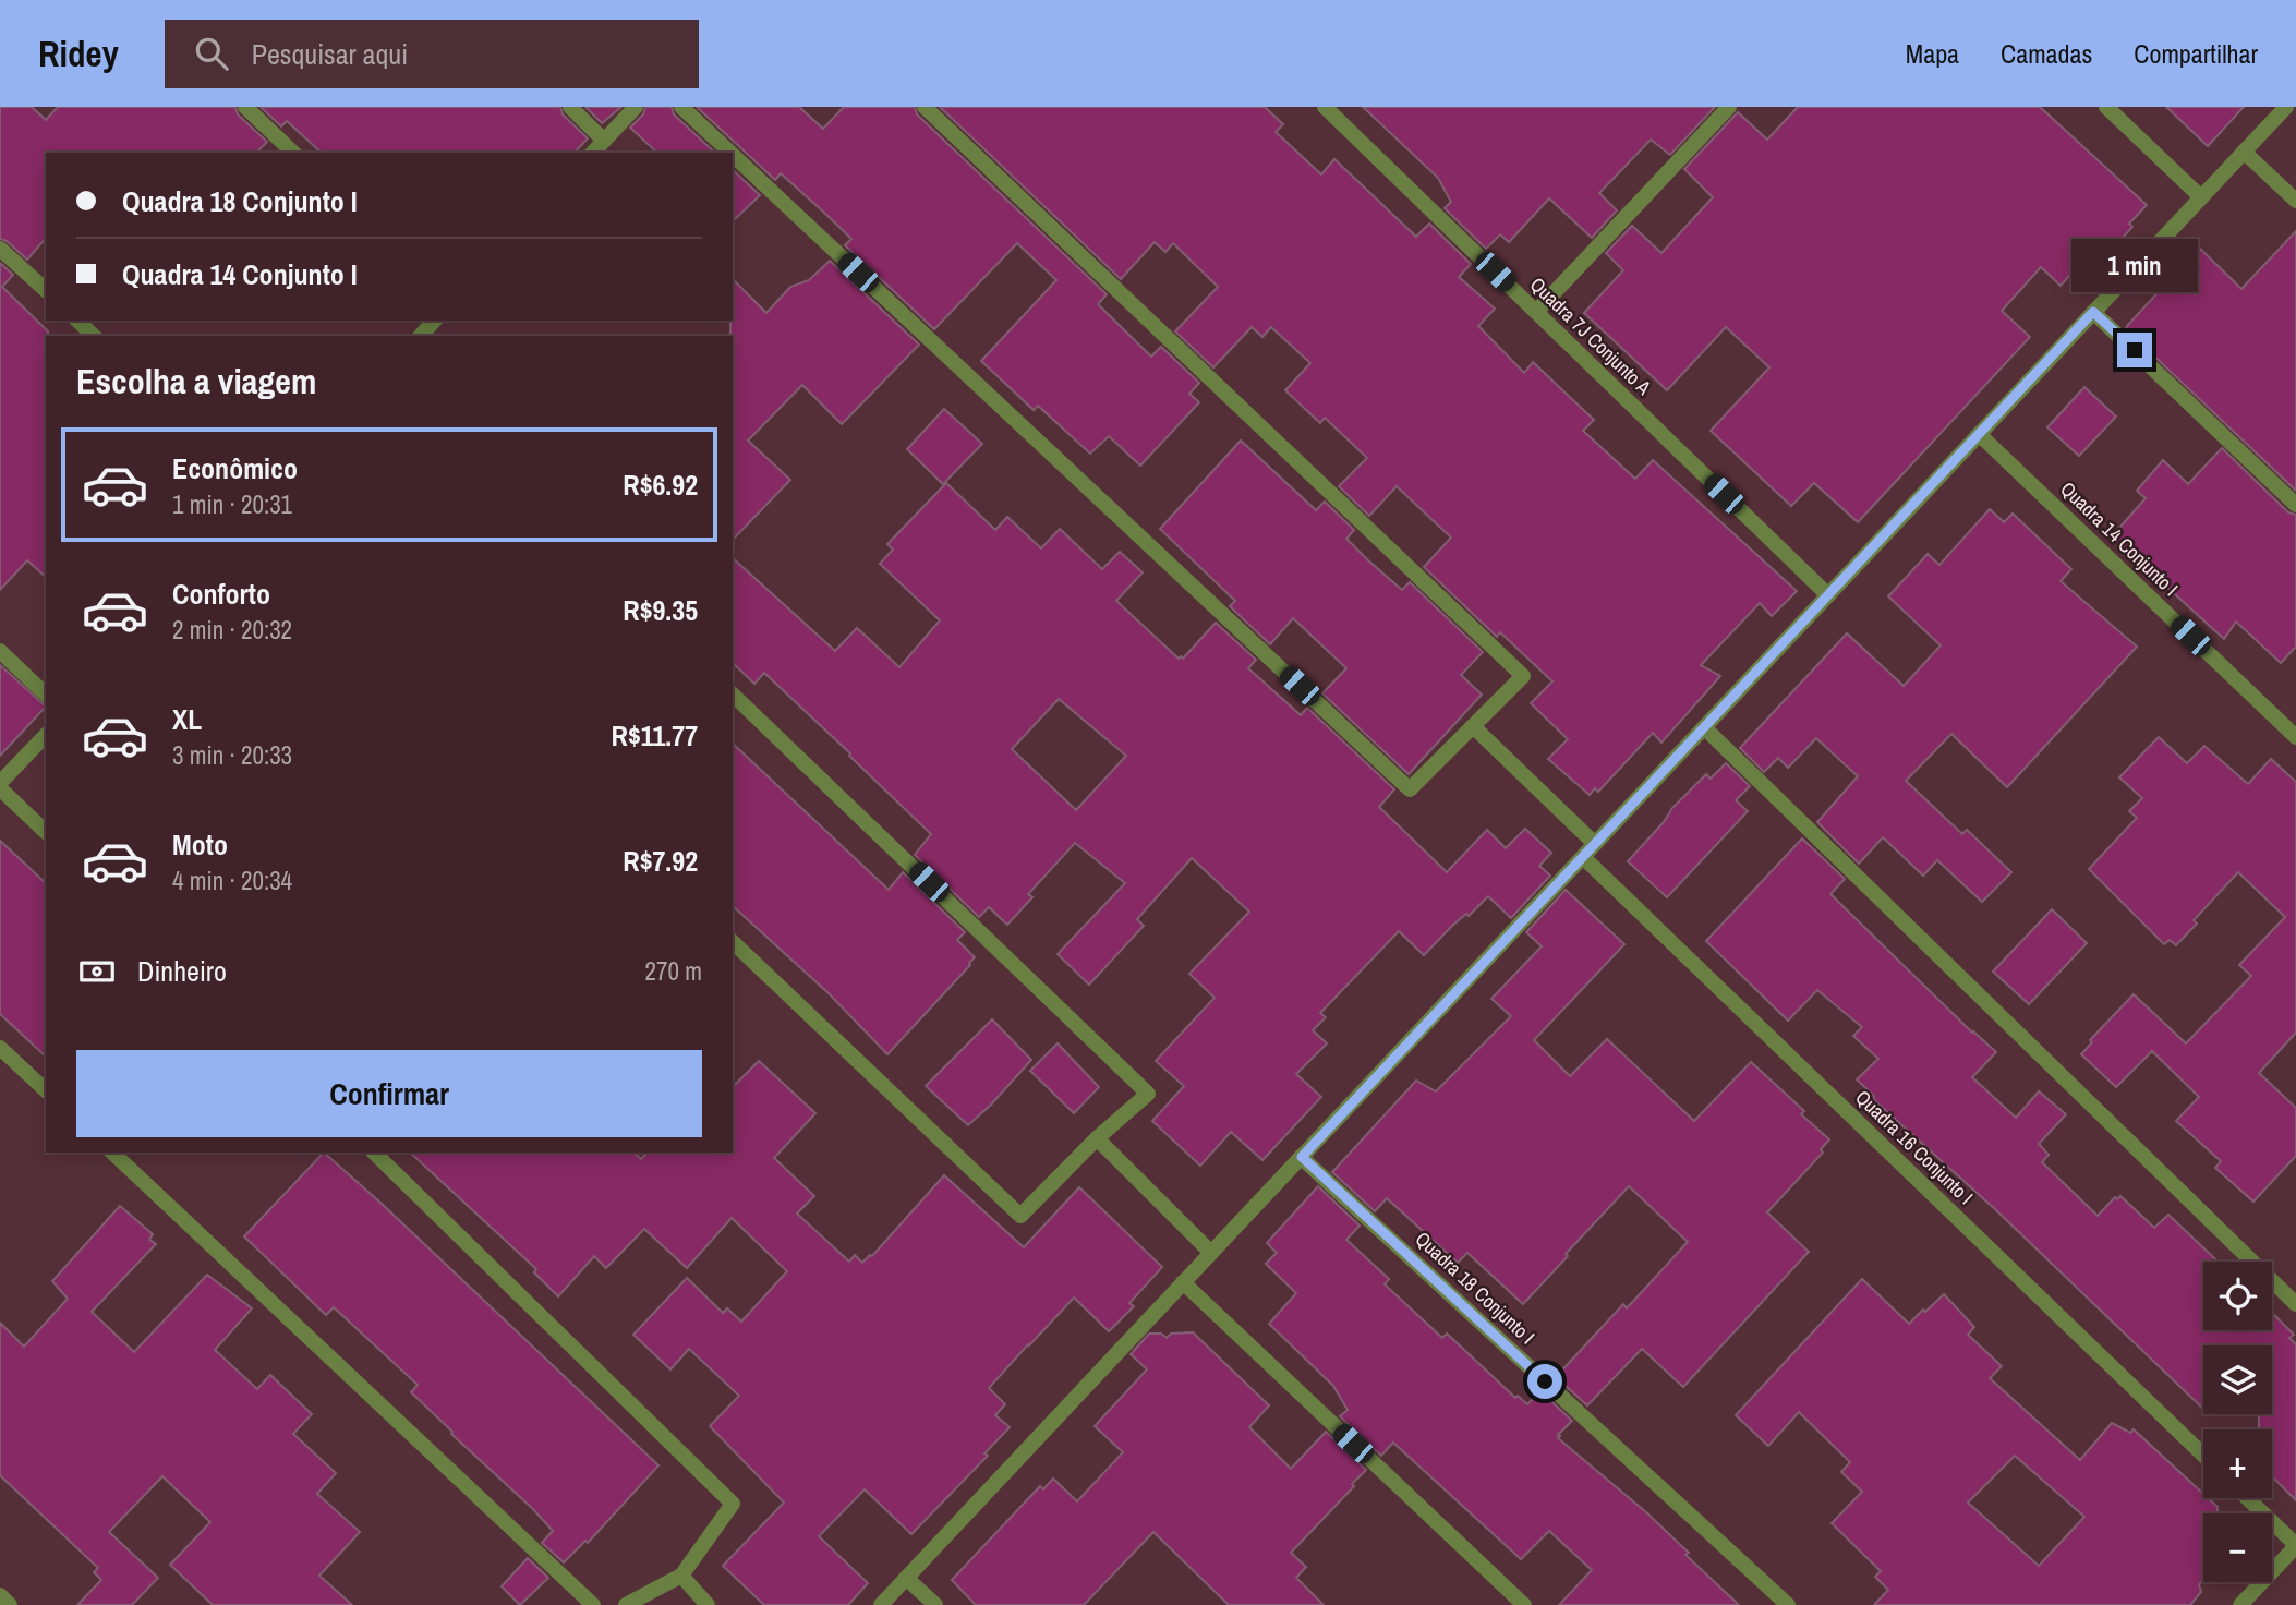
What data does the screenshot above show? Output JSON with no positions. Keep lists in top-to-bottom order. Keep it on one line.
{"streets":{"street":["Quadra 7J Conjunto A","Quadra 14 Conjunto I","Quadra 16 Conjunto I","Quadra 18 Conjunto I"]},"page":{"header":"Ridey","search":"Pesquisar aqui","nav":["Mapa","Camadas","Compartilhar"],"banner":["Quadra 18 Conjunto I","Quadra 14 Conjunto I"],"bubble":"1 min","heading":"Escolha a viagem","list":[{"name":"Econômico","note":"1 min · 20:31","value":"R$6.92"},{"name":"Conforto","note":"2 min · 20:32","value":"R$9.35"},{"name":"XL","note":"3 min · 20:33","value":"R$11.77"},{"name":"Moto","note":"4 min · 20:34","value":"R$7.92"}],"pay":["Dinheiro","270 m"],"buttons":"Confirmar","map_buttons":["+","−"]}}
